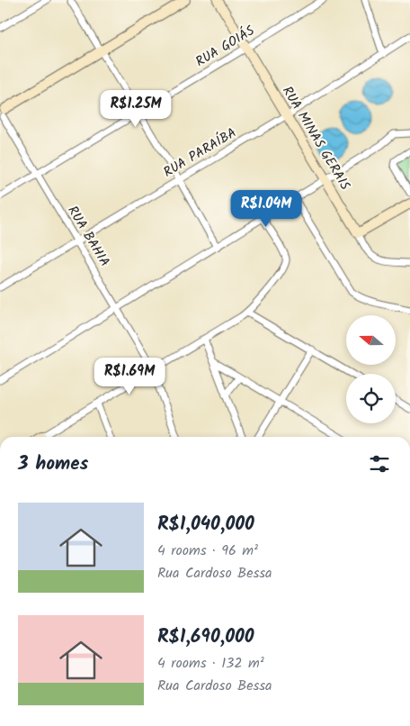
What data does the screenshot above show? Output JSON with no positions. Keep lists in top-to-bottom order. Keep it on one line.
{"streets":{"street":["RUA GOIÁS","RUA MINAS GERAIS","RUA PARAÍBA","RUA BAHIA"]},"crossings":[["RUA GOIÁS","RUA MINAS GERAIS"],["RUA GOIÁS","RUA BAHIA"],["RUA MINAS GERAIS","RUA PARAÍBA"],["RUA PARAÍBA","RUA BAHIA"]],"north":"left","page":{"price":["R$1.25M","R$1.04M","R$1.69M"],"heading":"3 homes","list":[{"name":"R$1,040,000","note":"4 rooms · 96 m² · Rua Cardoso Bessa"},{"name":"R$1,690,000","note":"4 rooms · 132 m² · Rua Cardoso Bessa"}]}}
